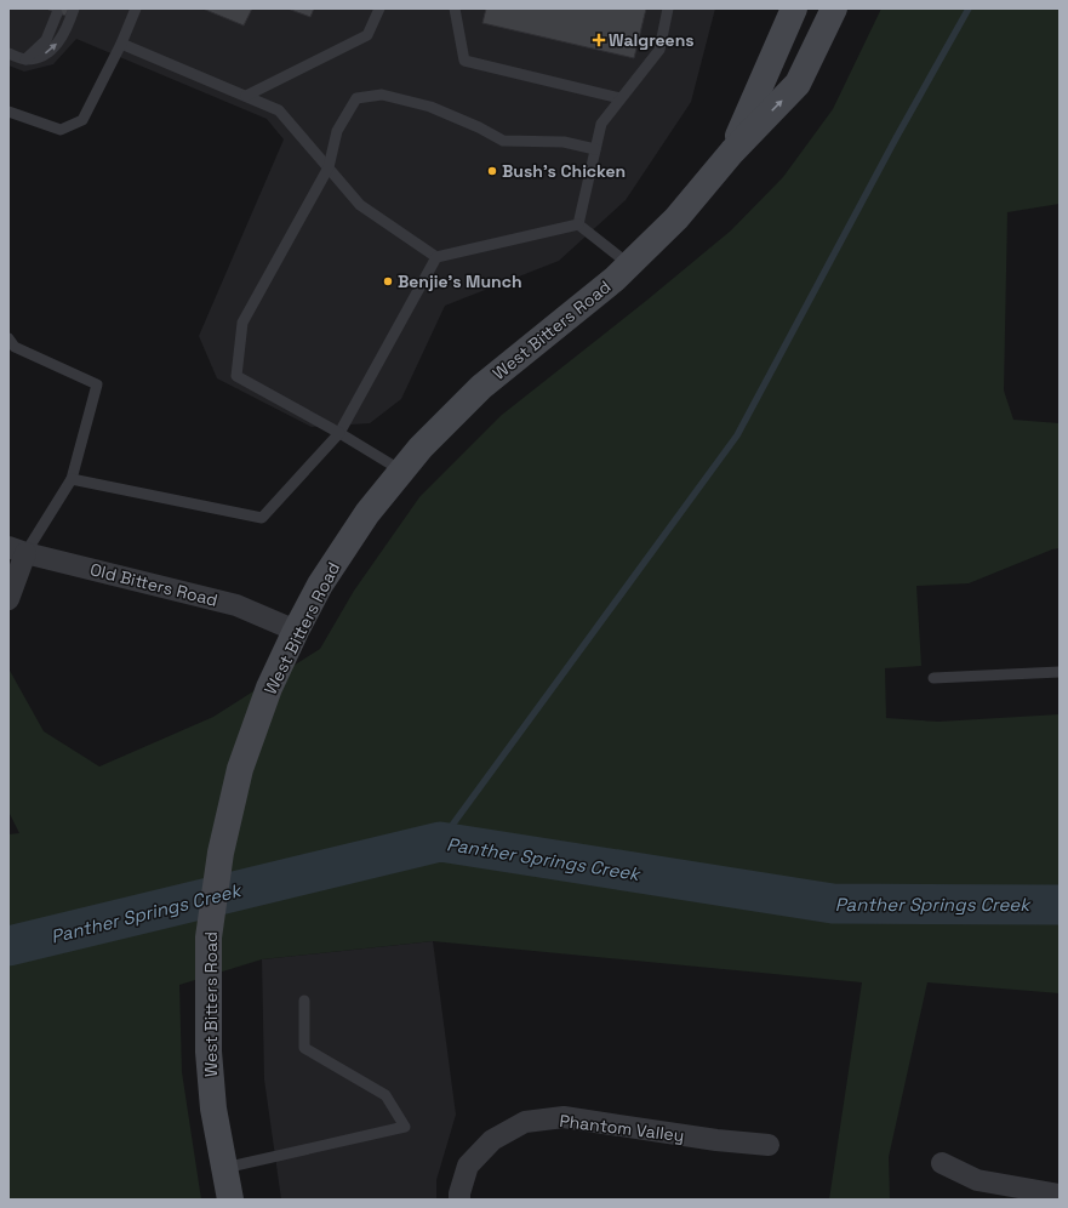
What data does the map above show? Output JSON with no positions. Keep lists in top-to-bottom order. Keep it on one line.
{"streets":{"main road":["West Bitters Road"],"street":["Old Bitters Road","Phantom Valley"]},"crossings":[["West Bitters Road","Old Bitters Road"]],"water":["Panther Springs Creek"],"places":{"health":["Walgreens"],"other":["Bush's Chicken","Benjie's Munch"]}}
